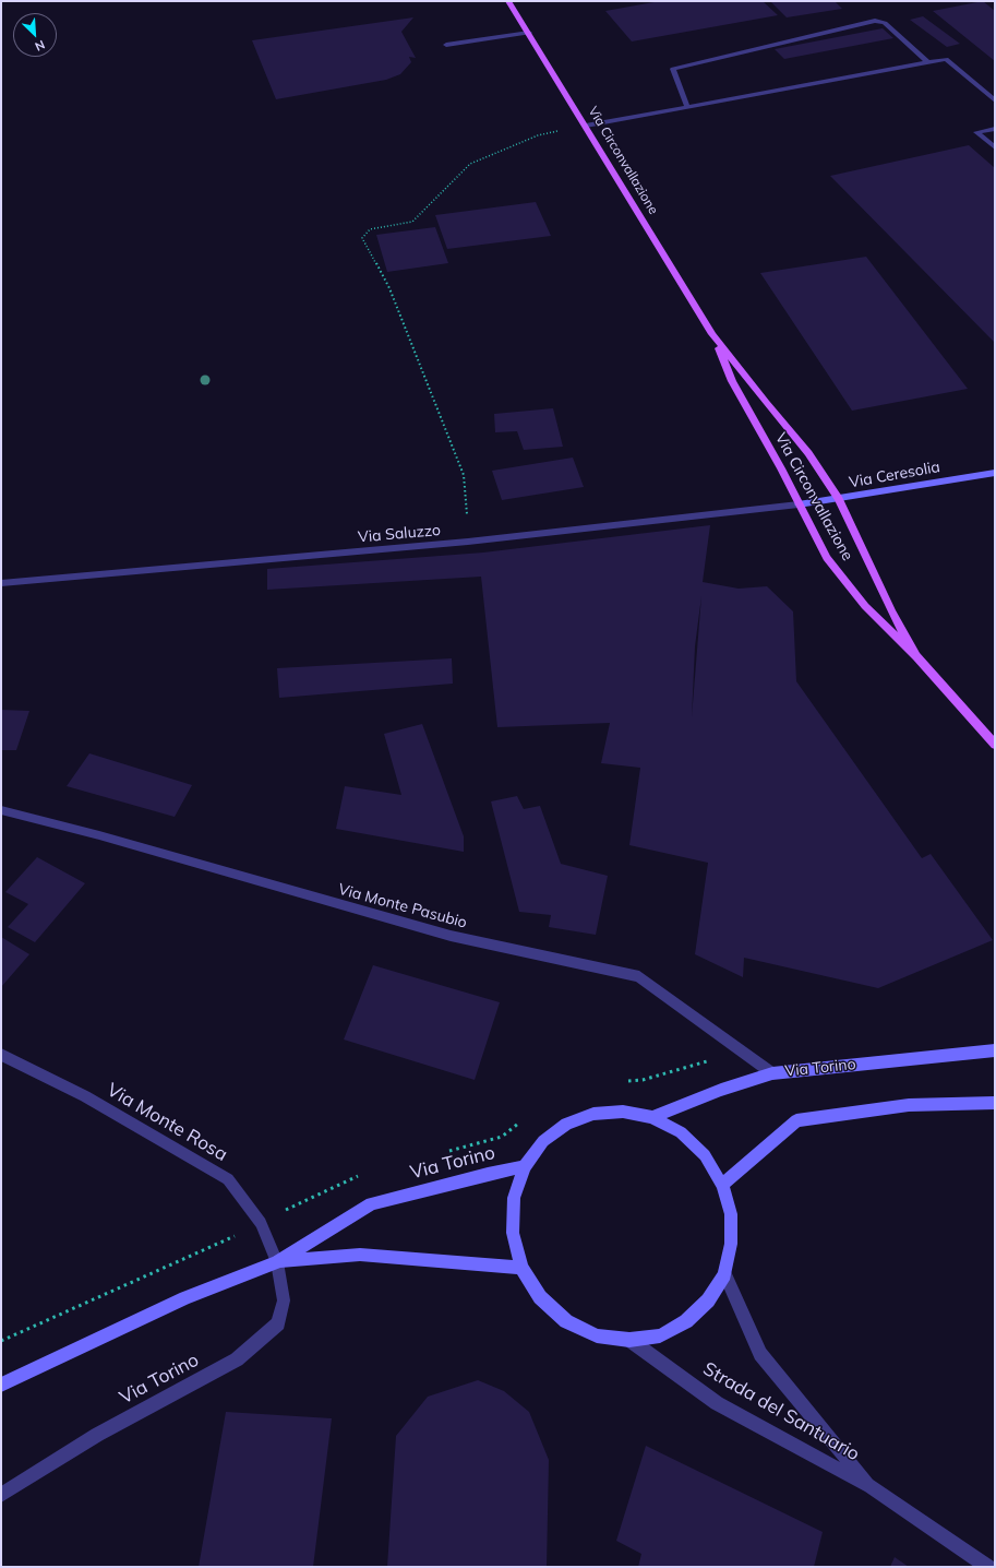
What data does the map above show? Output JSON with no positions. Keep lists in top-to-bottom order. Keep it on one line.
{"streets":{"main road":["Via Circonvallazione","Via Ceresolia","Via Torino"],"street":["Via Saluzzo","Via Monte Pasubio","Via Monte Rosa","Strada del Santuario"]},"crossings":[["Via Circonvallazione","Via Ceresolia"],["Via Circonvallazione","Via Saluzzo"],["Via Ceresolia","Via Saluzzo"],["Via Monte Pasubio","Via Torino"],["Via Torino","Via Monte Rosa"]],"north":"bottom right"}
